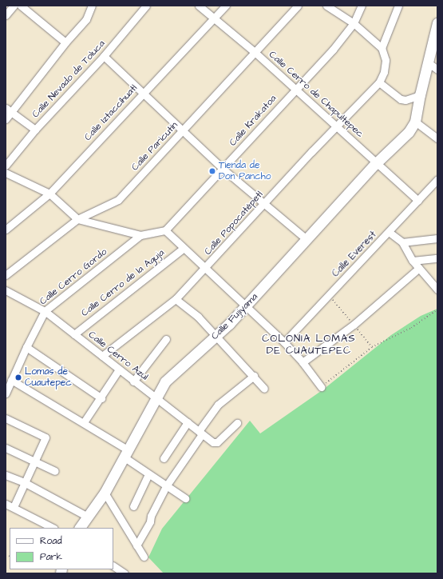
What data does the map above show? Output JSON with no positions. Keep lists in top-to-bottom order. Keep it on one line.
{"streets":{"street":["Calle Nevado de Toluca","Calle Cerro de Chapultepec","Calle Iztaccíhuatl","Calle Krakatoa","Calle Paricutín","Calle Popocatépetl","Calle Everest","Calle Cerro Gordo","Calle Cerro de la Aguja","Calle Fujiyama","Calle Cerro Azul"]},"crossings":[["Calle Cerro de Chapultepec","Calle Iztaccíhuatl"],["Calle Cerro de Chapultepec","Calle Krakatoa"],["Calle Cerro de Chapultepec","Calle Paricutín"],["Calle Cerro de Chapultepec","Calle Popocatépetl"],["Calle Cerro de Chapultepec","Calle Everest"],["Calle Cerro de Chapultepec","Calle Fujiyama"],["Calle Popocatépetl","Calle Cerro Azul"],["Calle Cerro Gordo","Calle Cerro Azul"],["Calle Cerro de la Aguja","Calle Cerro Azul"],["Calle Fujiyama","Calle Cerro Azul"]],"districts":["COLONIA LOMAS DE CUAUTEPEC"],"places":["Tienda de Don Pancho","Lomas de Cuautepec"],"legend":["Road","Park"]}
